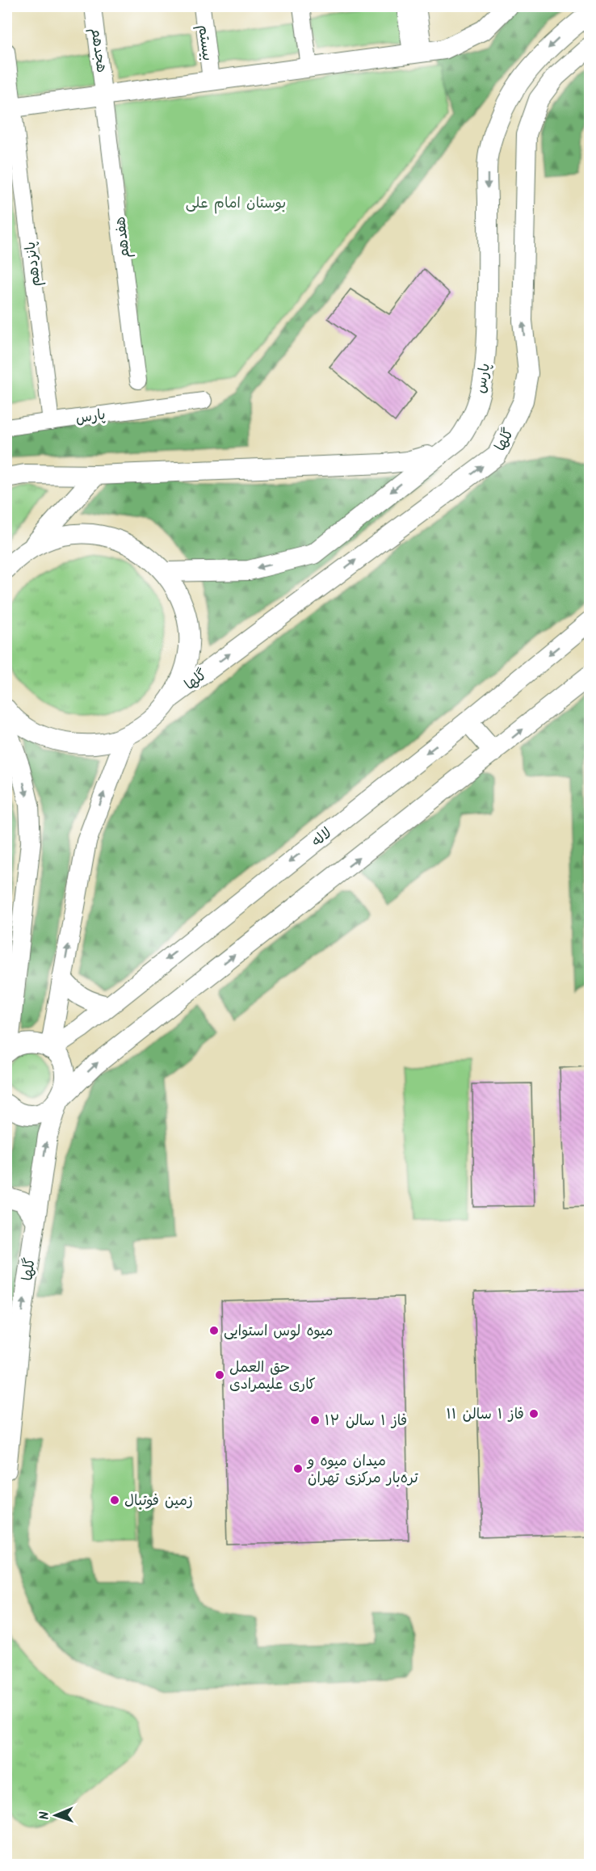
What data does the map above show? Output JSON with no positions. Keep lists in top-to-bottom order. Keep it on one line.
{"streets":{"street":["بیستم","هجدهم","هفدهم","پانزدهم","پارس","گلها","لاله"]},"crossings":[["هجدهم","هفدهم"],["پانزدهم","پارس"],["گلها","لاله"]],"one_way":["پارس","گلها"],"parks":["بوستان امام علی"],"places":["میوه لوس استوایی","حق العمل کاری علیمرادی","فاز ۱ سالن ۱۱","فاز ۱ سالن ۱۲","میدان میوه و تره‌بار مرکزی تهران","زمین فوتبال"],"north":"left"}
